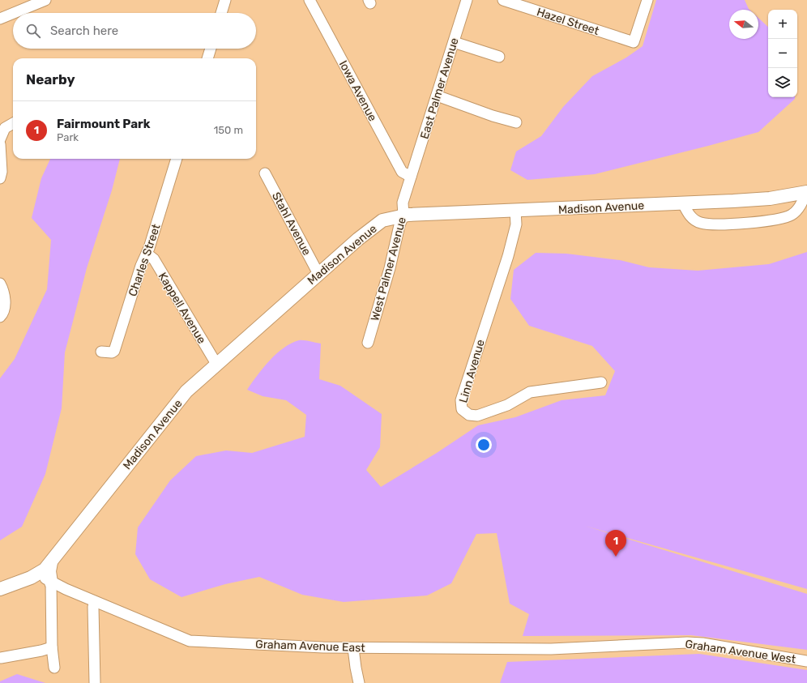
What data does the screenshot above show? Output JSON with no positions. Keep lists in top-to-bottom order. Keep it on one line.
{"streets":{"main road":["Madison Avenue"],"street":["Hazel Street","East Palmer Avenue","Iowa Avenue","Stahl Avenue","Charles Street","West Palmer Avenue","Kappell Avenue","Linn Avenue","Graham Avenue East","Graham Avenue West"]},"crossings":[["East Palmer Avenue","Iowa Avenue"],["East Palmer Avenue","West Palmer Avenue"],["Iowa Avenue","West Palmer Avenue"],["Madison Avenue","Stahl Avenue"],["Madison Avenue","West Palmer Avenue"],["Madison Avenue","Kappell Avenue"],["Madison Avenue","Linn Avenue"],["Madison Avenue","Graham Avenue East"],["Charles Street","Kappell Avenue"],["Graham Avenue East","Graham Avenue West"]],"north":"left","page":{"map_buttons":["+","−"],"search":"Search here","heading":"Nearby","list":[{"mark":"1","name":"Fairmount Park","note":"Park","value":"150 m"}],"pins":"1"}}
